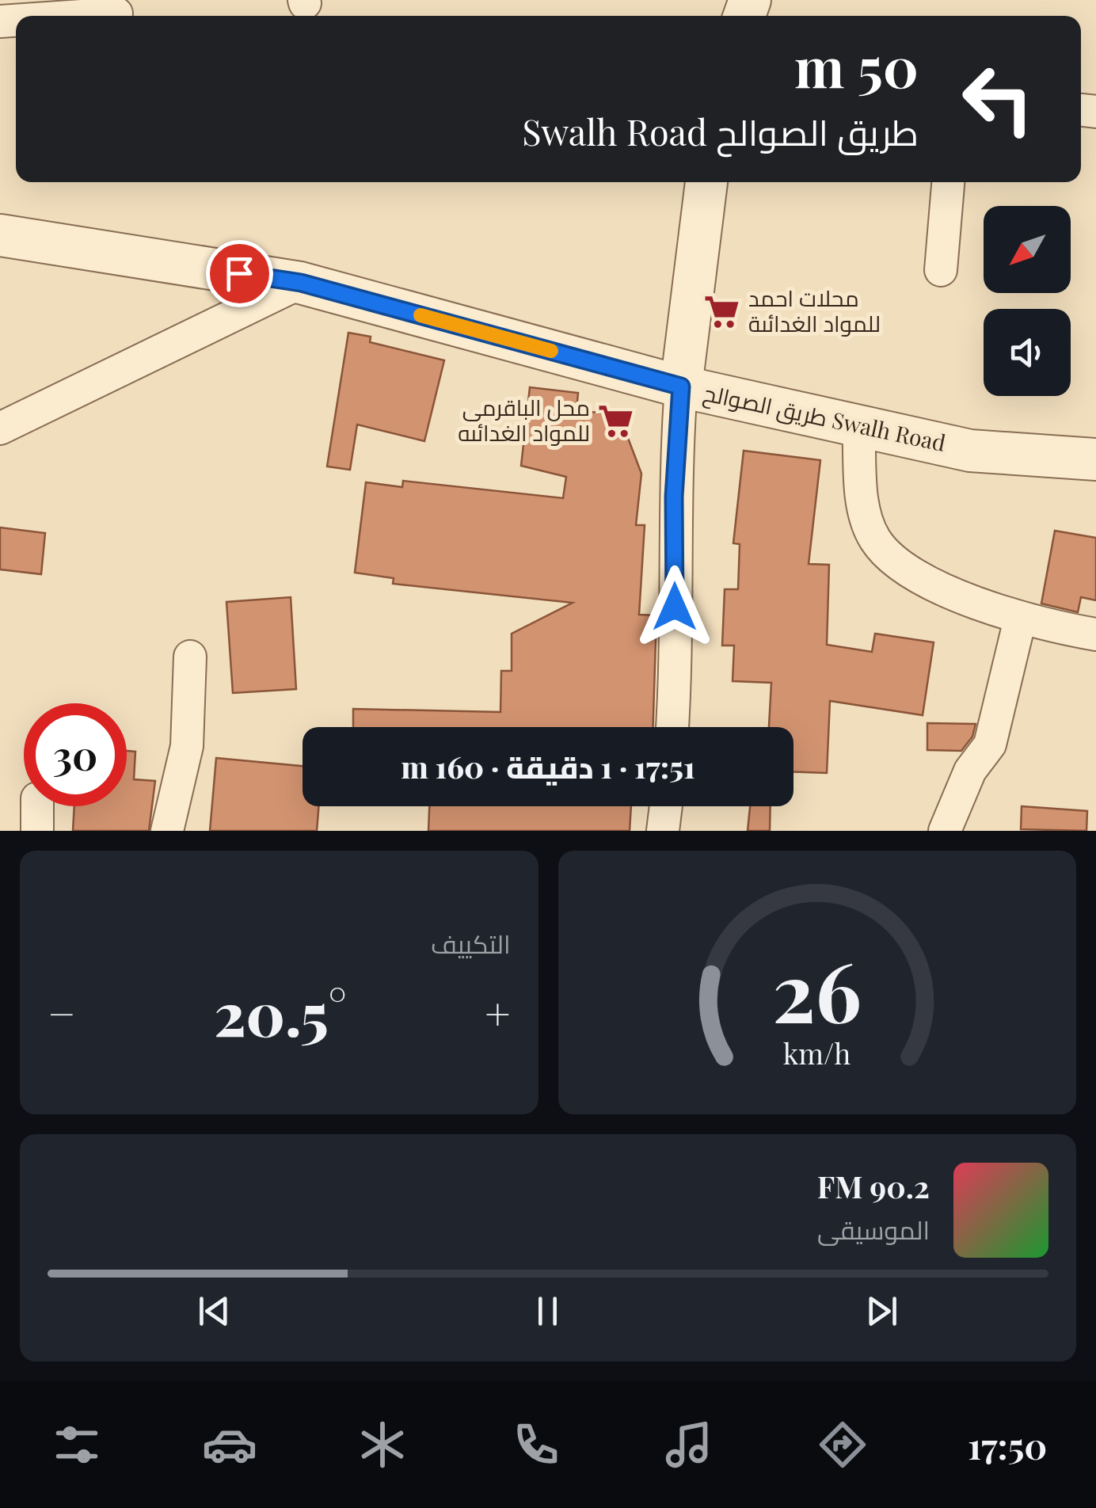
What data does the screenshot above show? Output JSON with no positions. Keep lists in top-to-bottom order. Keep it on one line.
{"streets":{"street":["طريق الصوالح Swalh Road"]},"places":{"supermarket":["محلات احمد للمواد الغدائىة","محل الباقرمى للمواد الغدائىه"]},"north":"bottom left","page":{"turn":["50 m","طريق الصوالح Swalh Road"],"limit":"30","trip":"17:51 · 1 دقيقة · 160 m","tile":"التكييف","heat":["−","20.5°","+"],"song":["90.2 FM","الموسيقى"],"tabs":"17:50","gauge":["26","km/h"]}}
